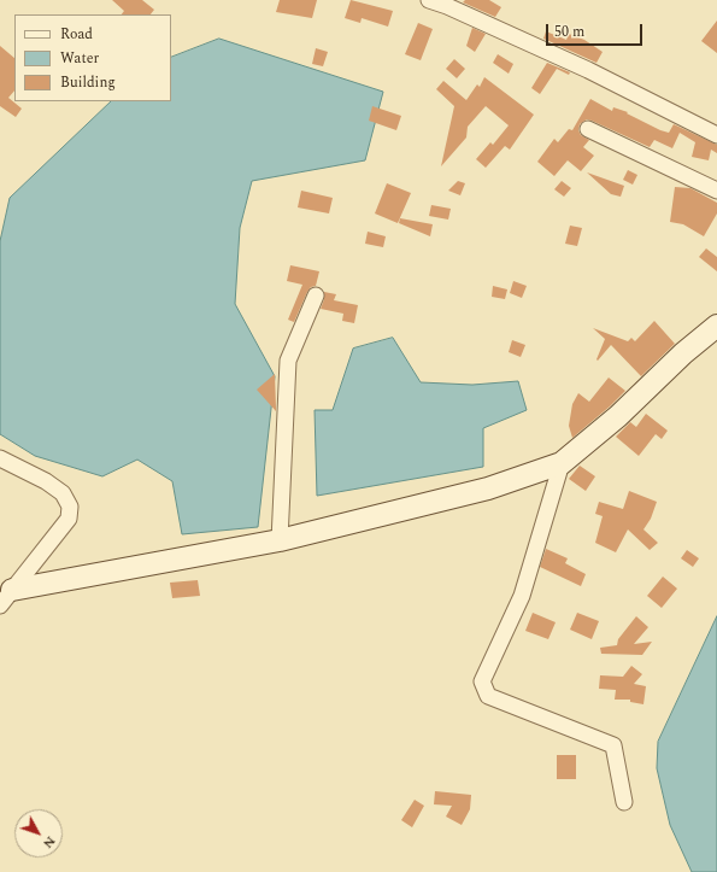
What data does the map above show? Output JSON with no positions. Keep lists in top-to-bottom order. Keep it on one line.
{"legend":["Road","Water","Building"],"scale_bar":"50 m","north":"bottom right"}
